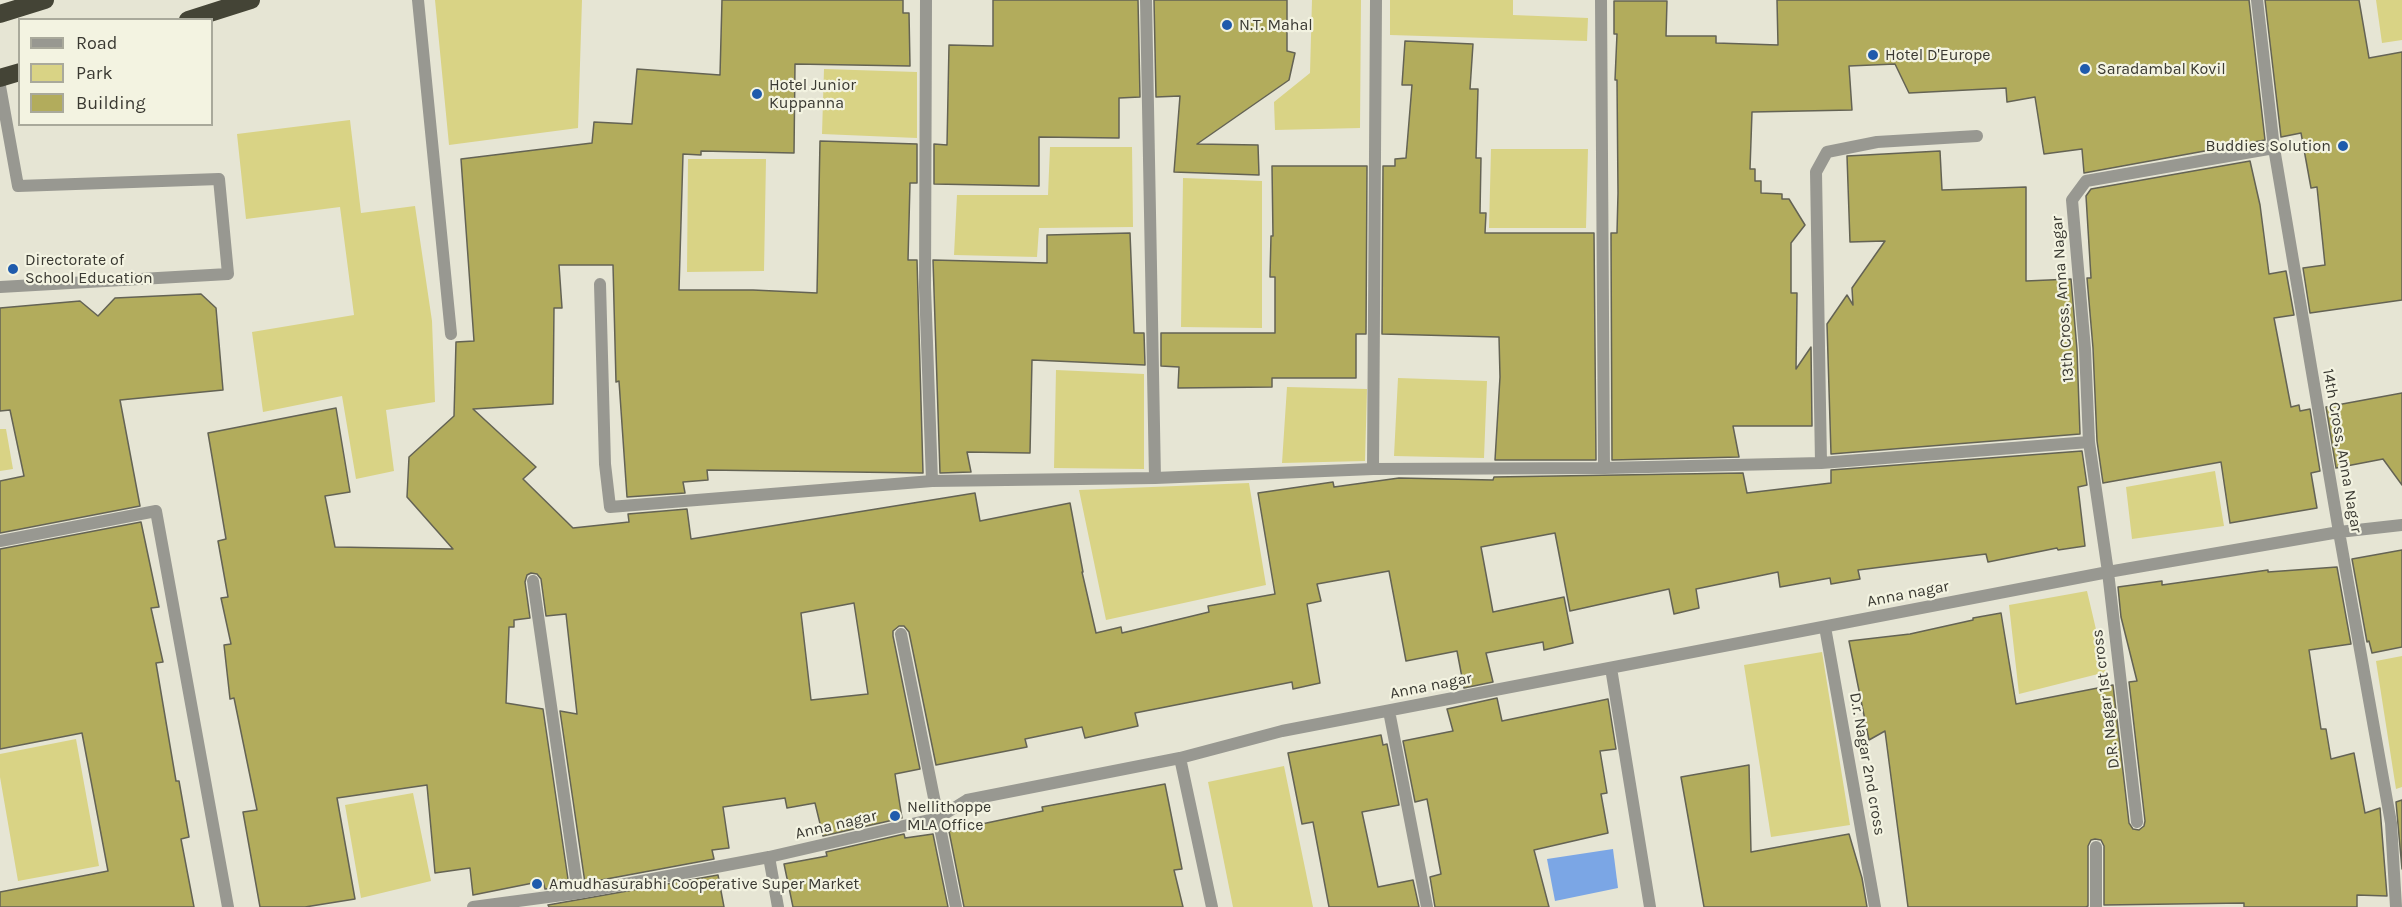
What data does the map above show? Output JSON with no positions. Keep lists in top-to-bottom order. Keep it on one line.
{"streets":{"street":["13th Cross, Anna Nagar","14th Cross, Anna Nagar","Anna nagar","D.R. Nagar 1st cross","D.r. Nagar 2nd cross"]},"crossings":[["13th Cross, Anna Nagar","14th Cross, Anna Nagar"],["13th Cross, Anna Nagar","Anna nagar"],["13th Cross, Anna Nagar","D.R. Nagar 1st cross"],["14th Cross, Anna Nagar","Anna nagar"],["Anna nagar","D.R. Nagar 1st cross"],["Anna nagar","D.r. Nagar 2nd cross"]],"places":["N.T. Mahal","Hotel D'Europe","Saradambal Kovil","Hotel Junior Kuppanna","Buddies Solution","Directorate of School Education","Nellithoppe MLA Office","Amudhasurabhi Cooperative Super Market"],"legend":["Road","Park","Building"]}
